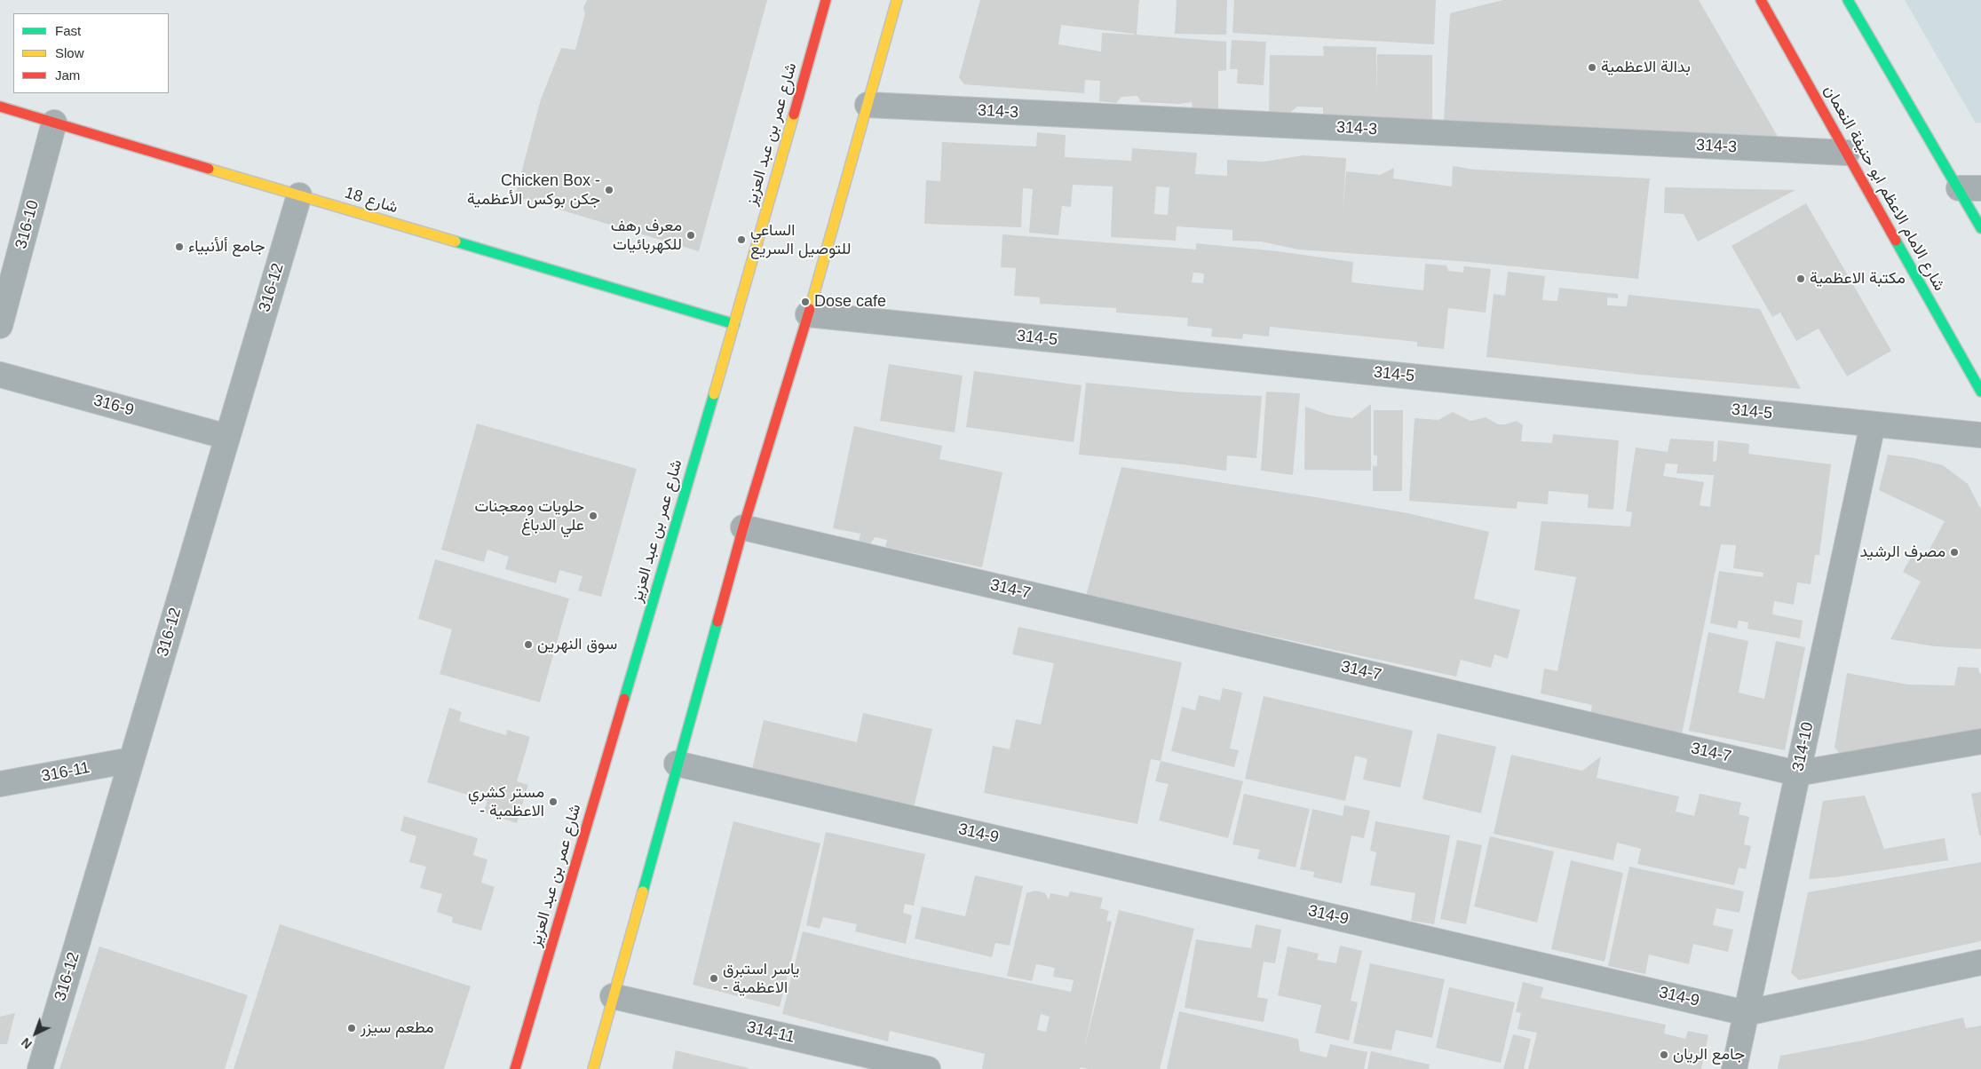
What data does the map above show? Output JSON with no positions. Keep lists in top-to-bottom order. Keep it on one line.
{"streets":{"street":["314-3","شارع عمر بن عبد العزيز","شارع الامام الاعظم ابو حنيفة النعمان","شارع 18","316-10","316-12","314-5","316-9","314-7","314-10","316-11","314-9","314-11"]},"crossings":[["314-3","شارع الامام الاعظم ابو حنيفة النعمان"],["شارع عمر بن عبد العزيز","شارع 18"],["شارع 18","316-10"],["شارع 18","316-12"],["316-12","316-9"],["316-12","316-11"],["314-5","314-10"],["314-7","314-10"],["314-10","314-9"]],"places":["بدالة الاعظمية","Chicken Box - جكن بوكس الأعظمية","معرف رهف للكهربائيات","الساعي للتوصيل السريع","جامع ألأنبياء","مكتبة الاعظمية","Dose cafe","حلويات ومعجنات علي الدباغ","مصرف الرشيد","سوق النهرين","مستر كشري - الاعظمية","ياسر استبرق - الاعظمية","مطعم سيزر","جامع الريان"],"legend":["Fast","Slow","Jam"],"north":"bottom left"}
